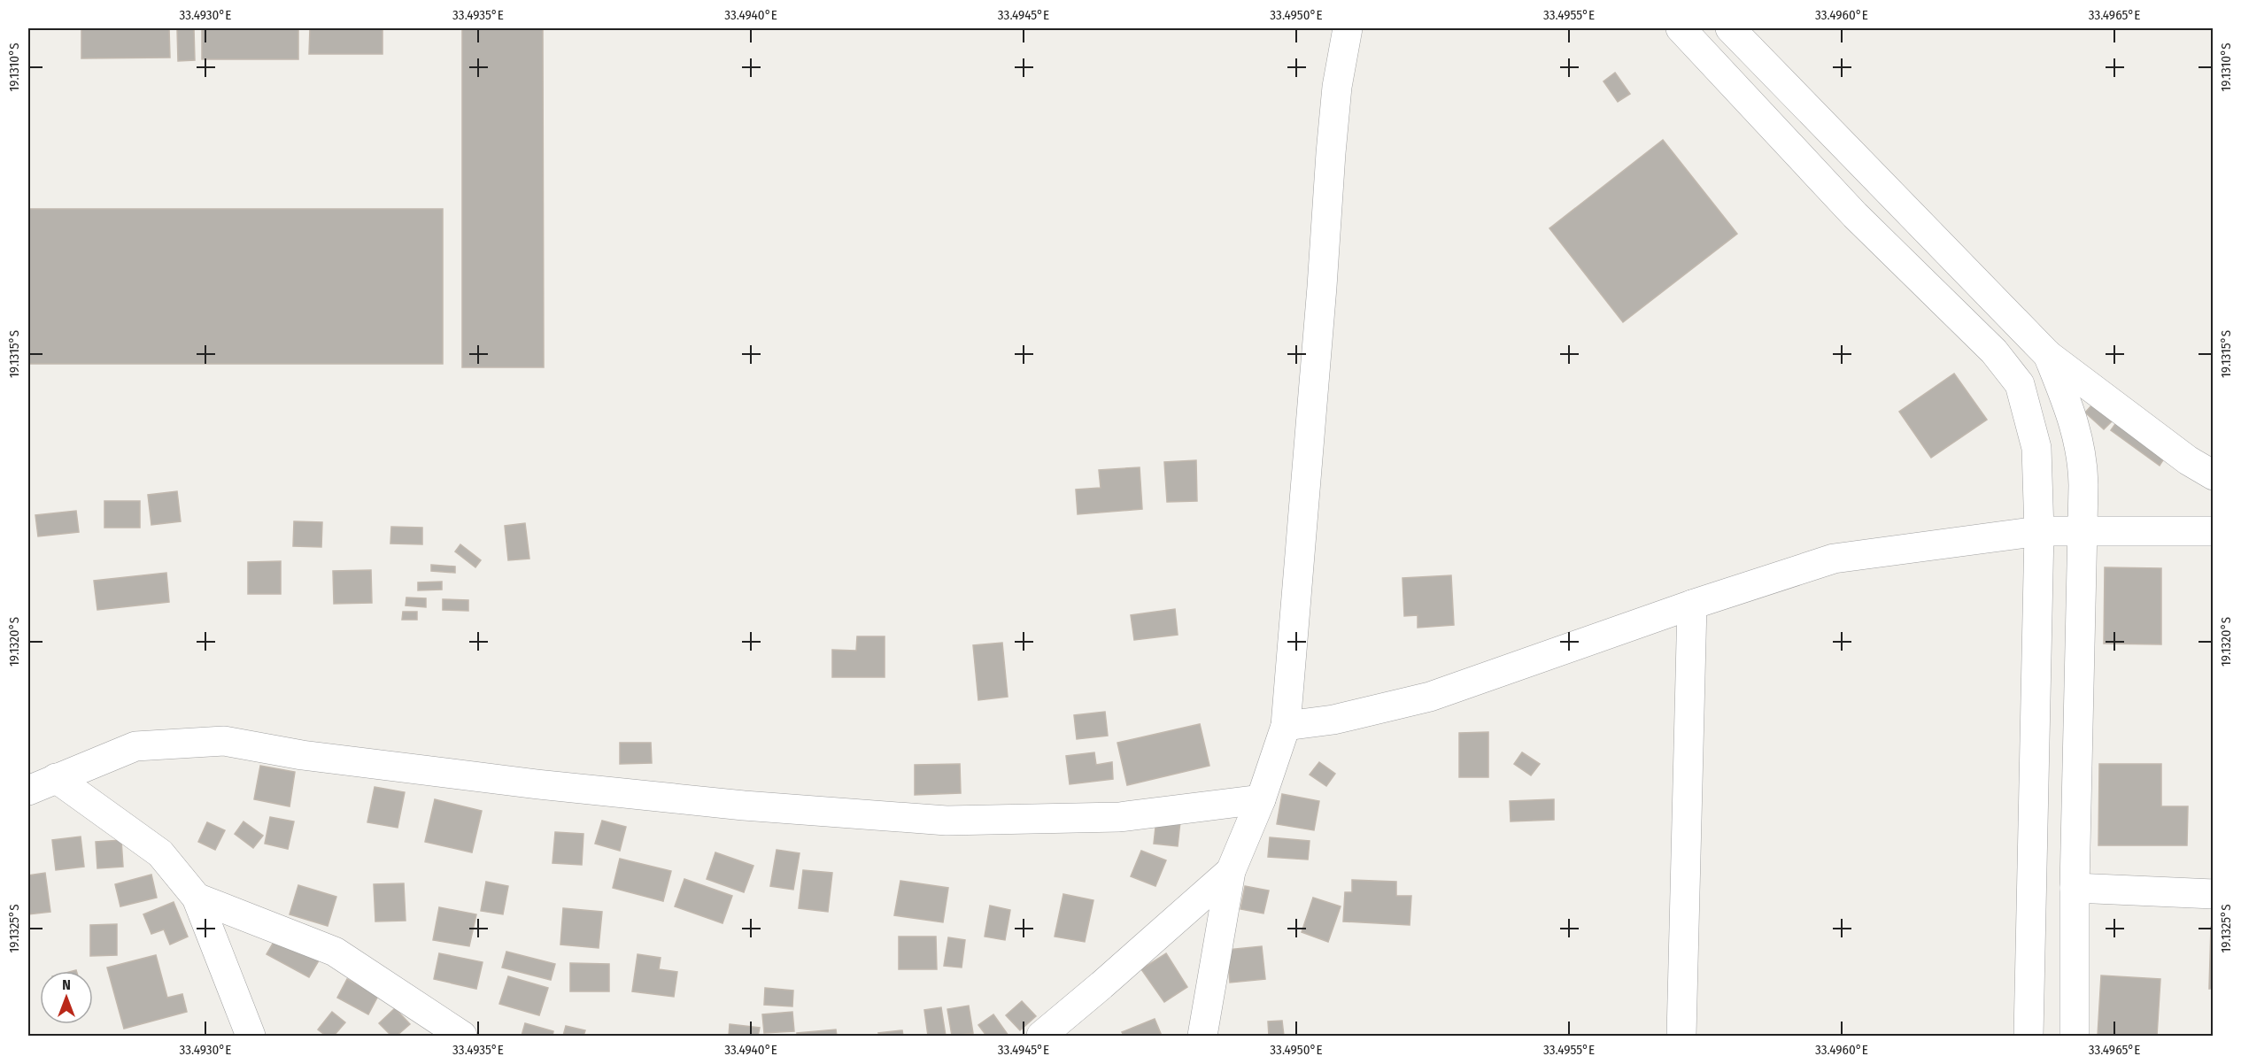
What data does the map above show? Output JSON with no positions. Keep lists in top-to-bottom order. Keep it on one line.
{"north":"top","coordinates":["33.4930°E","33.4935°E","33.4940°E","33.4945°E","33.4950°E","33.4955°E","33.4960°E","33.4965°E","19.1310°S","19.1315°S","19.1320°S","19.1325°S"]}
